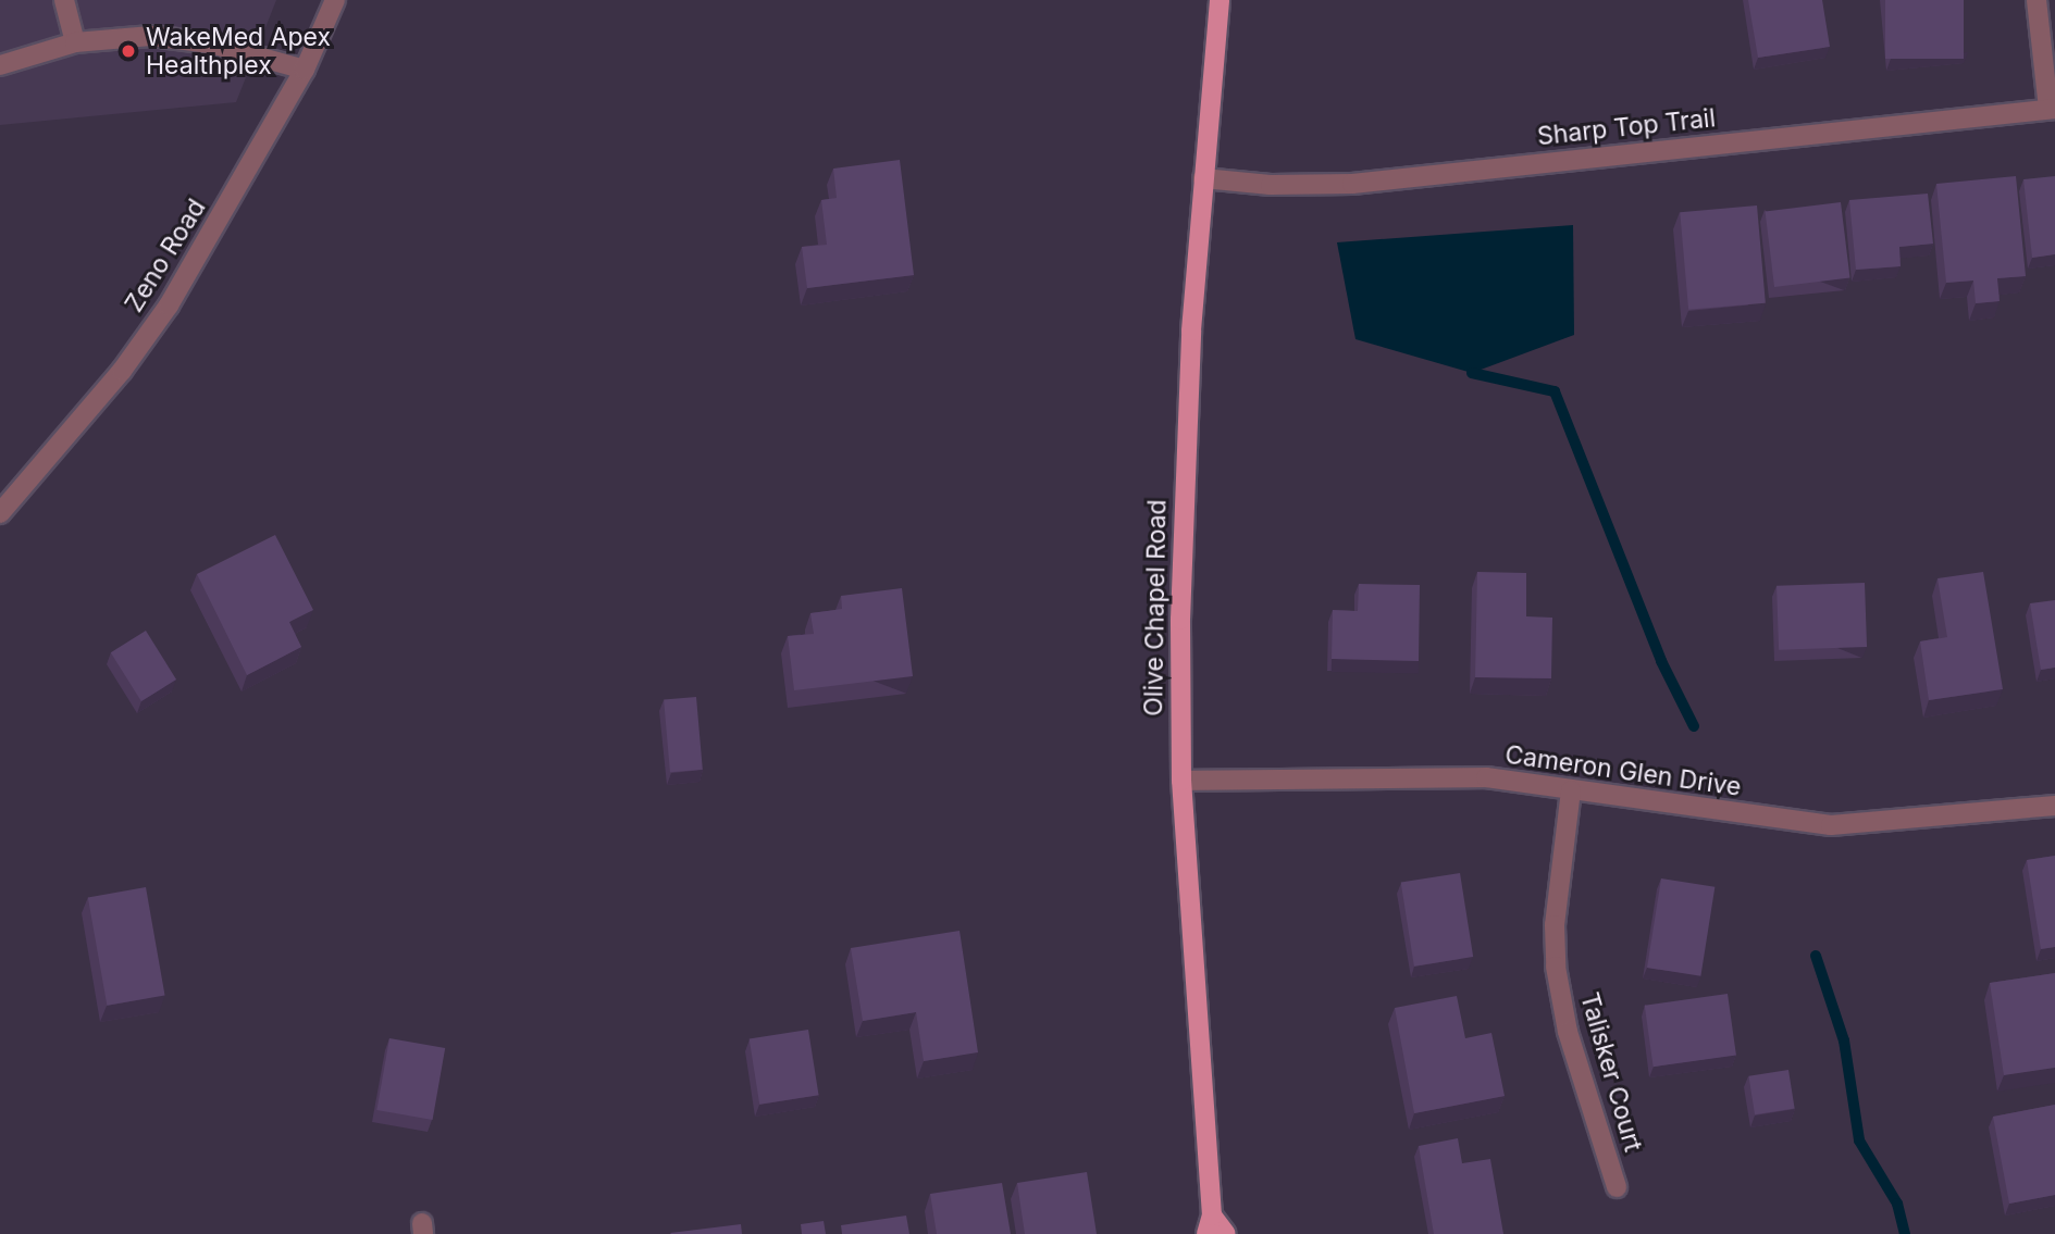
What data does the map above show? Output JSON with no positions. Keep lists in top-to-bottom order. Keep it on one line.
{"streets":{"main road":["Olive Chapel Road"],"street":["Sharp Top Trail","Zeno Road","Cameron Glen Drive","Talisker Court"]},"crossings":[["Sharp Top Trail","Olive Chapel Road"],["Olive Chapel Road","Cameron Glen Drive"],["Cameron Glen Drive","Talisker Court"]],"places":["WakeMed Apex Healthplex"]}
